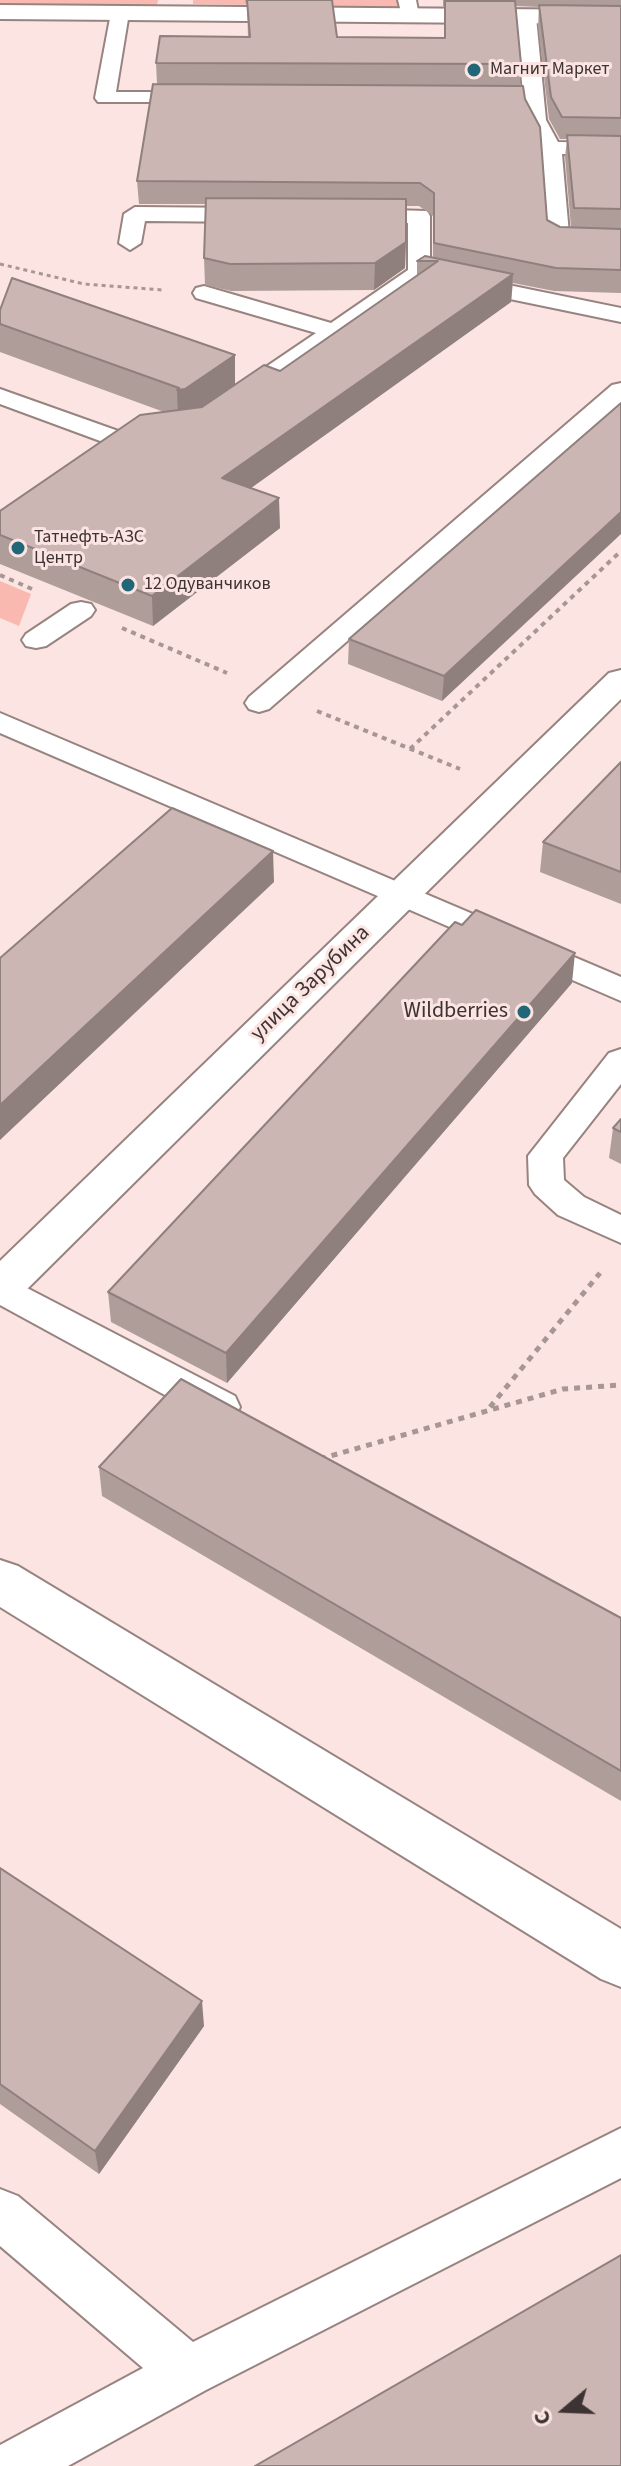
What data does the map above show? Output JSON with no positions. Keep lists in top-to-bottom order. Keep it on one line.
{"streets":{"street":["улица Зарубина"]},"places":["Магнит Маркет","Татнефть-АЗС Центр","12 Одуванчиков","Wildberries"],"north":"left"}
